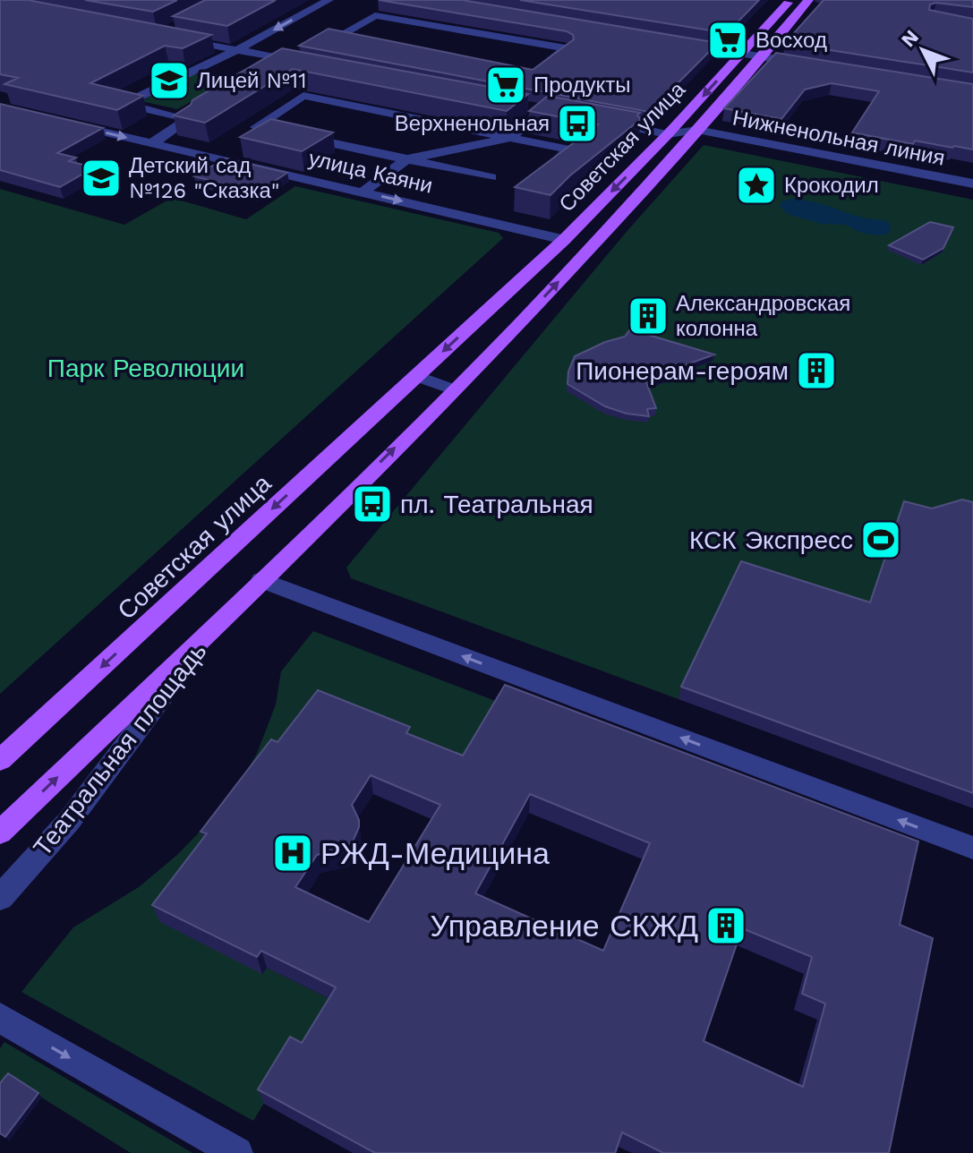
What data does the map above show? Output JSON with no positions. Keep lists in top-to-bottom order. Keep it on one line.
{"streets":{"main road":["Советская улица","Театральная площадь"],"street":["Нижненольная линия","улица Каяни"]},"crossings":[["Нижненольная линия","Советская улица"],["Советская улица","улица Каяни"],["Советская улица","Театральная площадь"]],"one_way":["Театральная площадь"],"parks":["Парк Революции"],"places":{"supermarket":["Восход","Продукты"],"school or university":["Лицей №11","Детский сад №126 \"Сказка\""],"bus stop":["Верхненольная","пл. Театральная"],"place":["Крокодил"],"building":["Александровская колонна","Пионерам-героям","Управление СКЖД"],"sports":["КСК Экспресс"],"hospital":["РЖД-Медицина"]},"north":"top left"}
